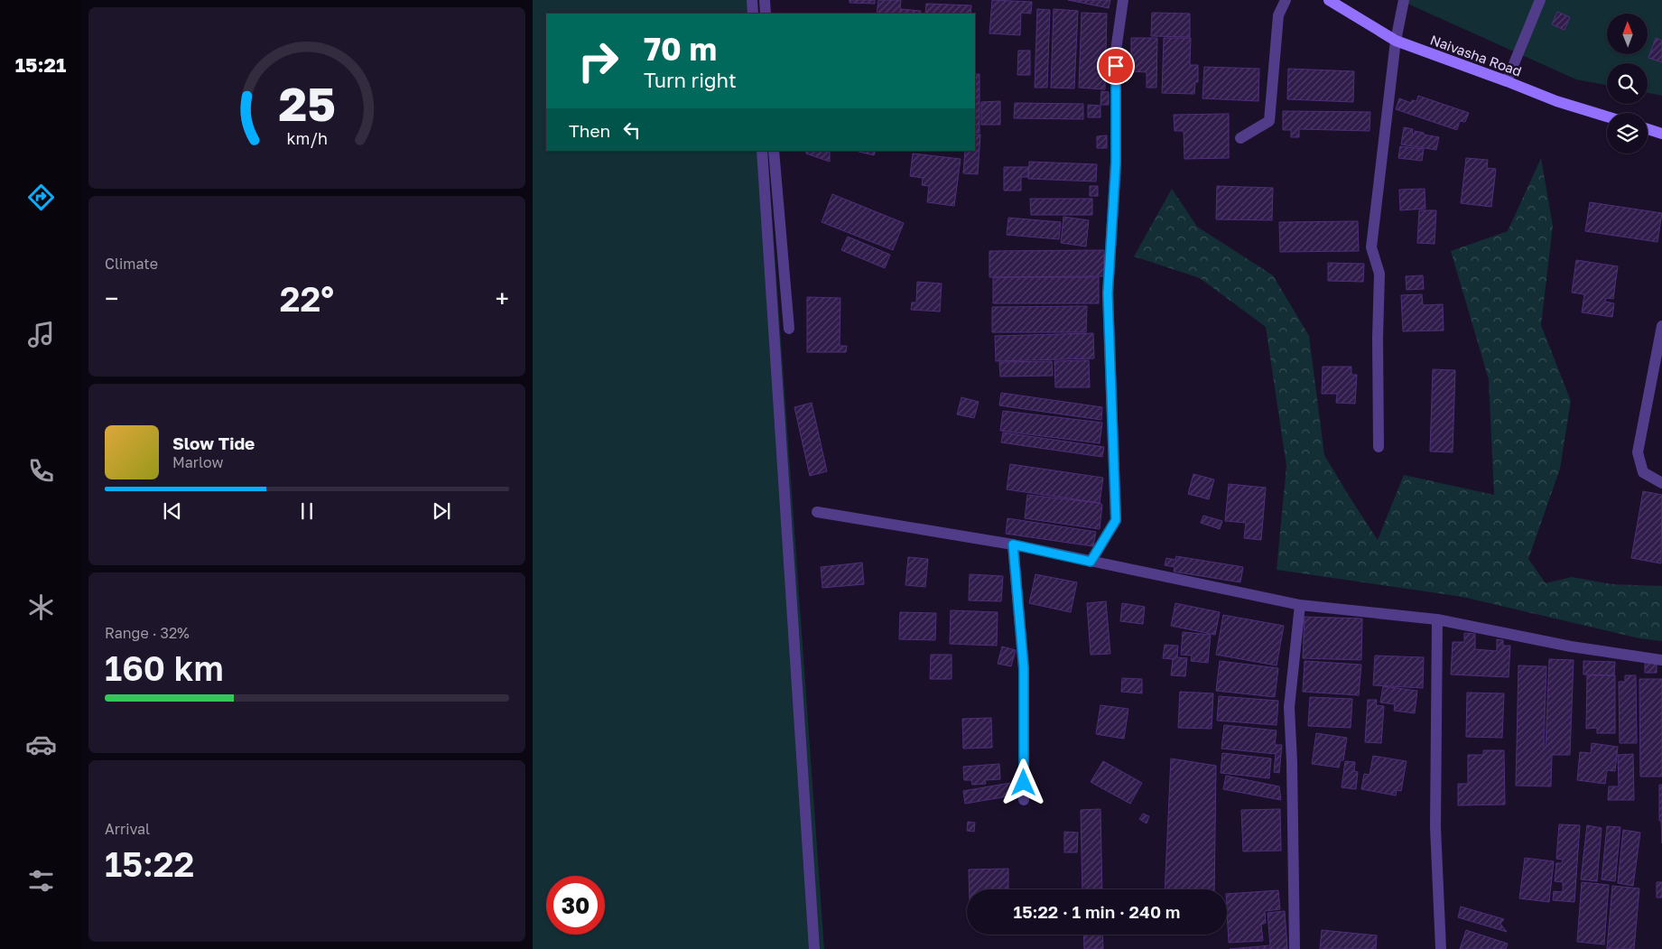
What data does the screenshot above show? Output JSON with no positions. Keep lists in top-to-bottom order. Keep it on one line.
{"streets":{"main road":["Naivasha Road"]},"north":"top","page":{"tabs":"15:21","turn":["70 m","Turn right"],"then":"Then","tile":["Climate",["Range · 32%","160 km"],["Arrival","15:22"]],"heat":["−","22°","+"],"song":["Slow Tide","Marlow"],"limit":"30","trip":"15:22 · 1 min · 240 m","gauge":["25","km/h"]}}
